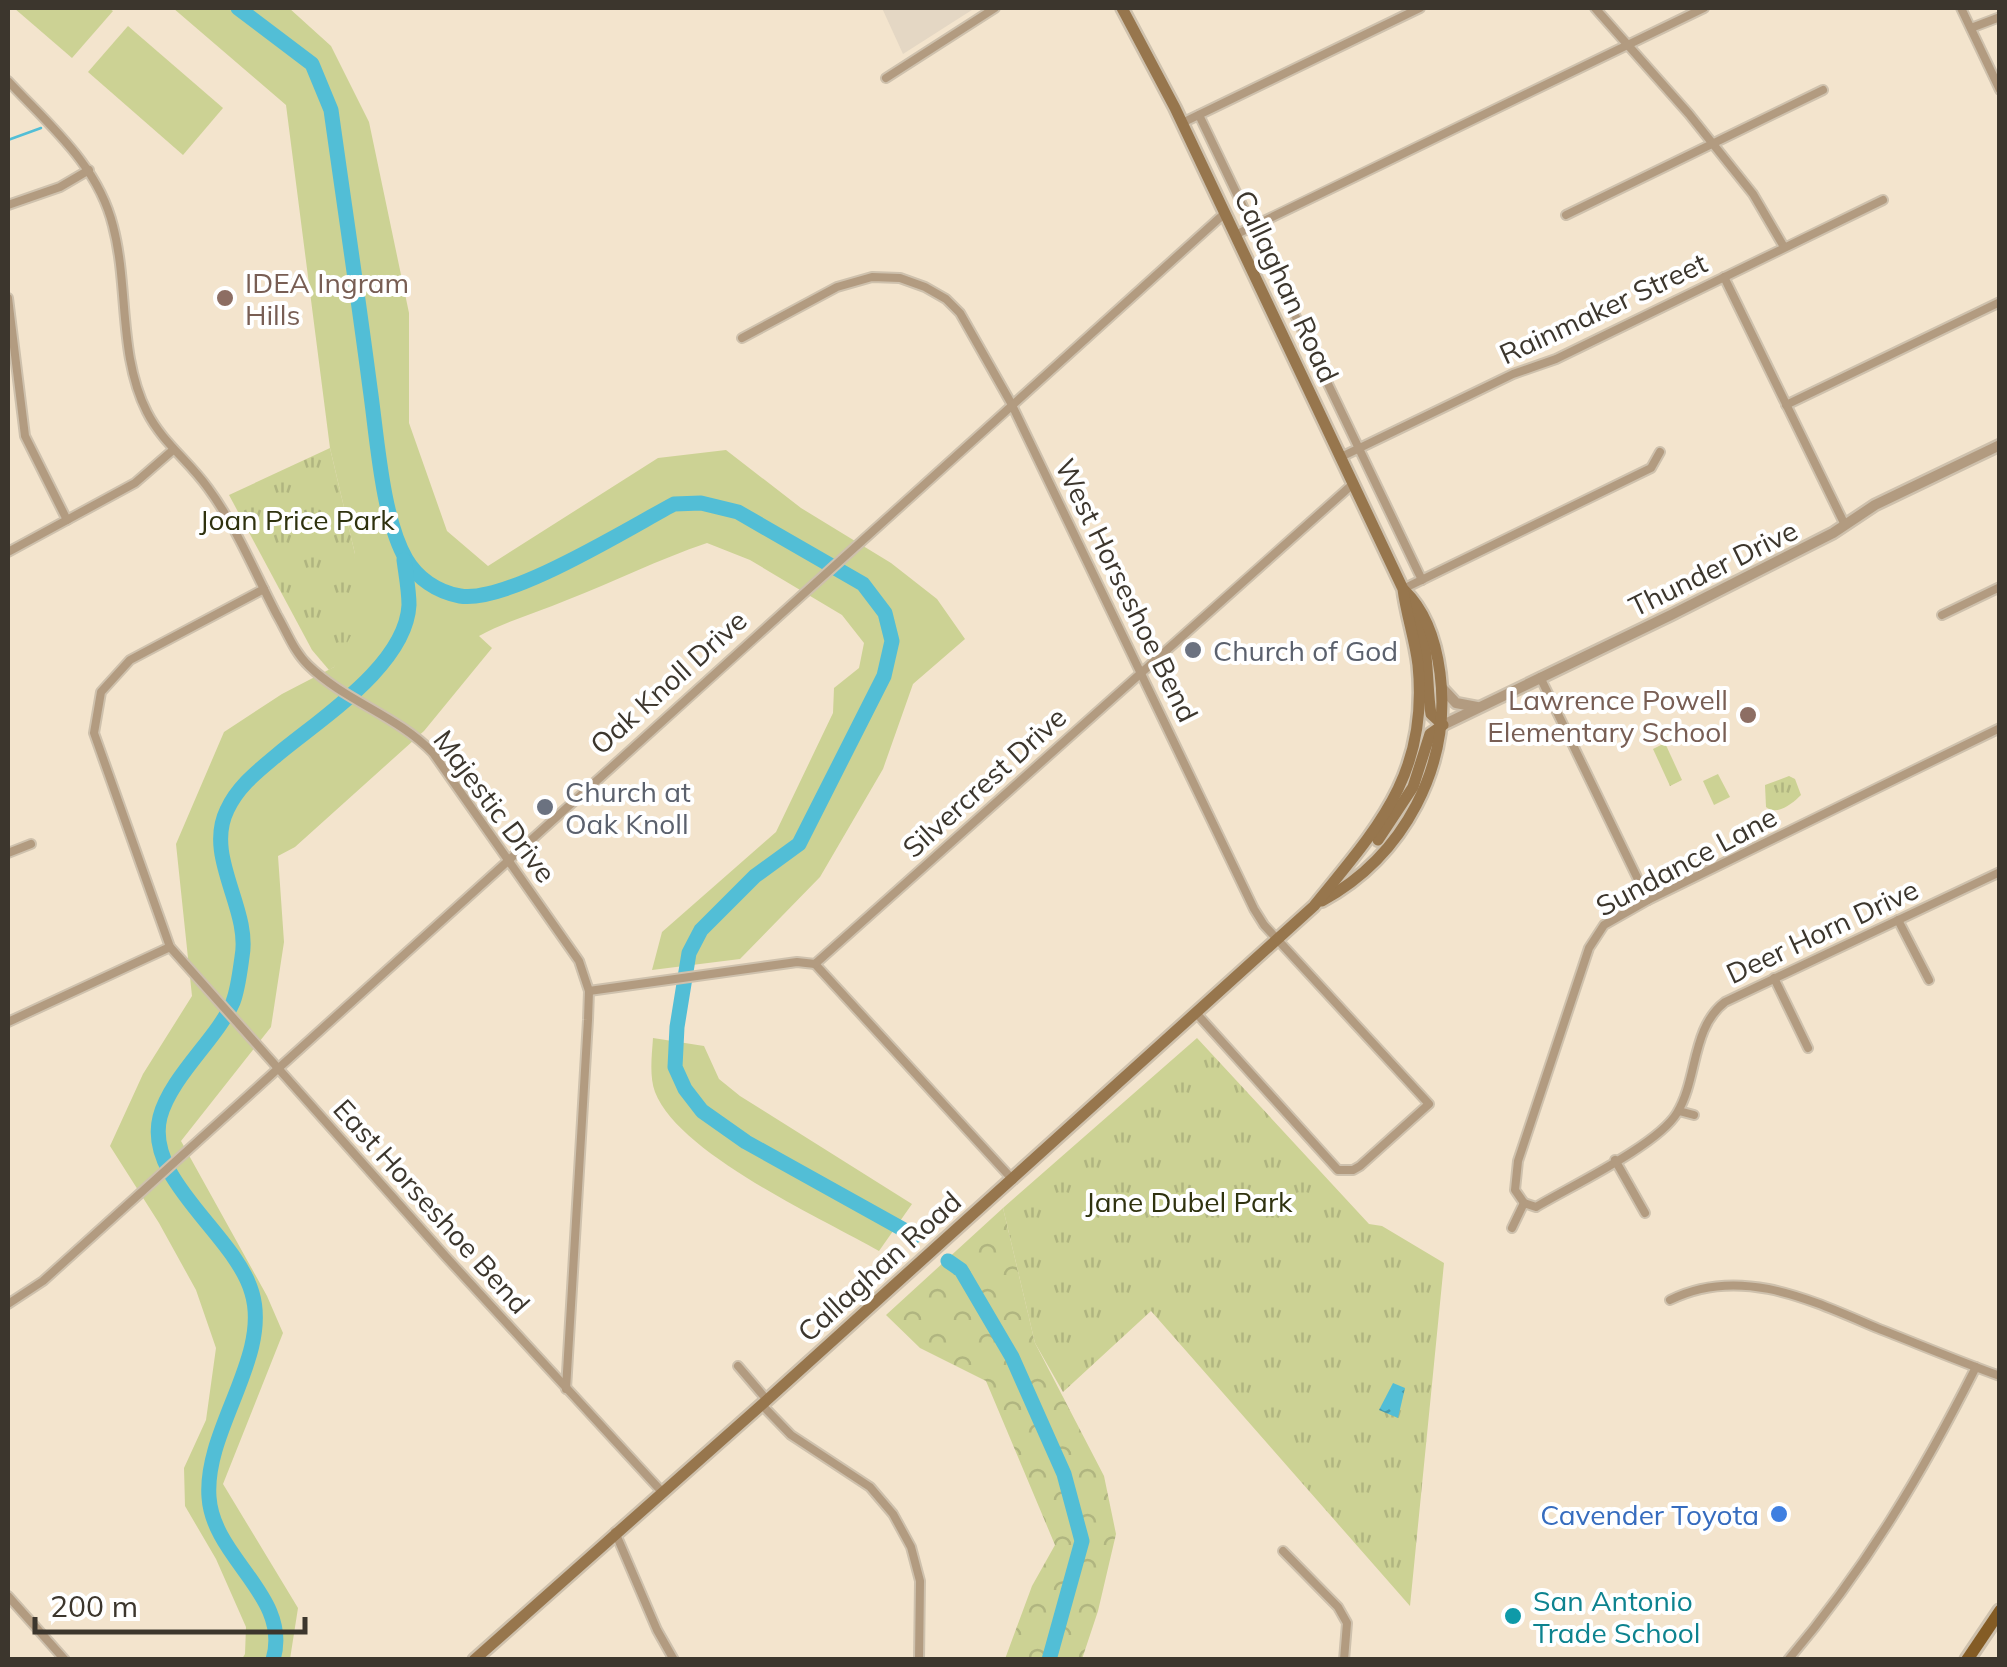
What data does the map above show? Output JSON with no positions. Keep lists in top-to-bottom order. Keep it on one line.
{"streets":{"main road":["Callaghan Road"],"street":["Rainmaker Street","Thunder Drive","West Horseshoe Bend","Oak Knoll Drive","Silvercrest Drive","Majestic Drive","Sundance Lane","Deer Horn Drive","East Horseshoe Bend"]},"crossings":[["Callaghan Road","Rainmaker Street"],["Callaghan Road","Thunder Drive"],["Callaghan Road","West Horseshoe Bend"],["Callaghan Road","Oak Knoll Drive"],["Callaghan Road","Silvercrest Drive"],["Callaghan Road","East Horseshoe Bend"],["West Horseshoe Bend","Oak Knoll Drive"],["West Horseshoe Bend","Silvercrest Drive"],["Oak Knoll Drive","Majestic Drive"],["Oak Knoll Drive","East Horseshoe Bend"],["Majestic Drive","East Horseshoe Bend"]],"parks":["Joan Price Park","Jane Dubel Park"],"places":["IDEA Ingram Hills","Church of God","Lawrence Powell Elementary School","Church at Oak Knoll","Cavender Toyota","San Antonio Trade School"],"scale_bar":"200 m"}
